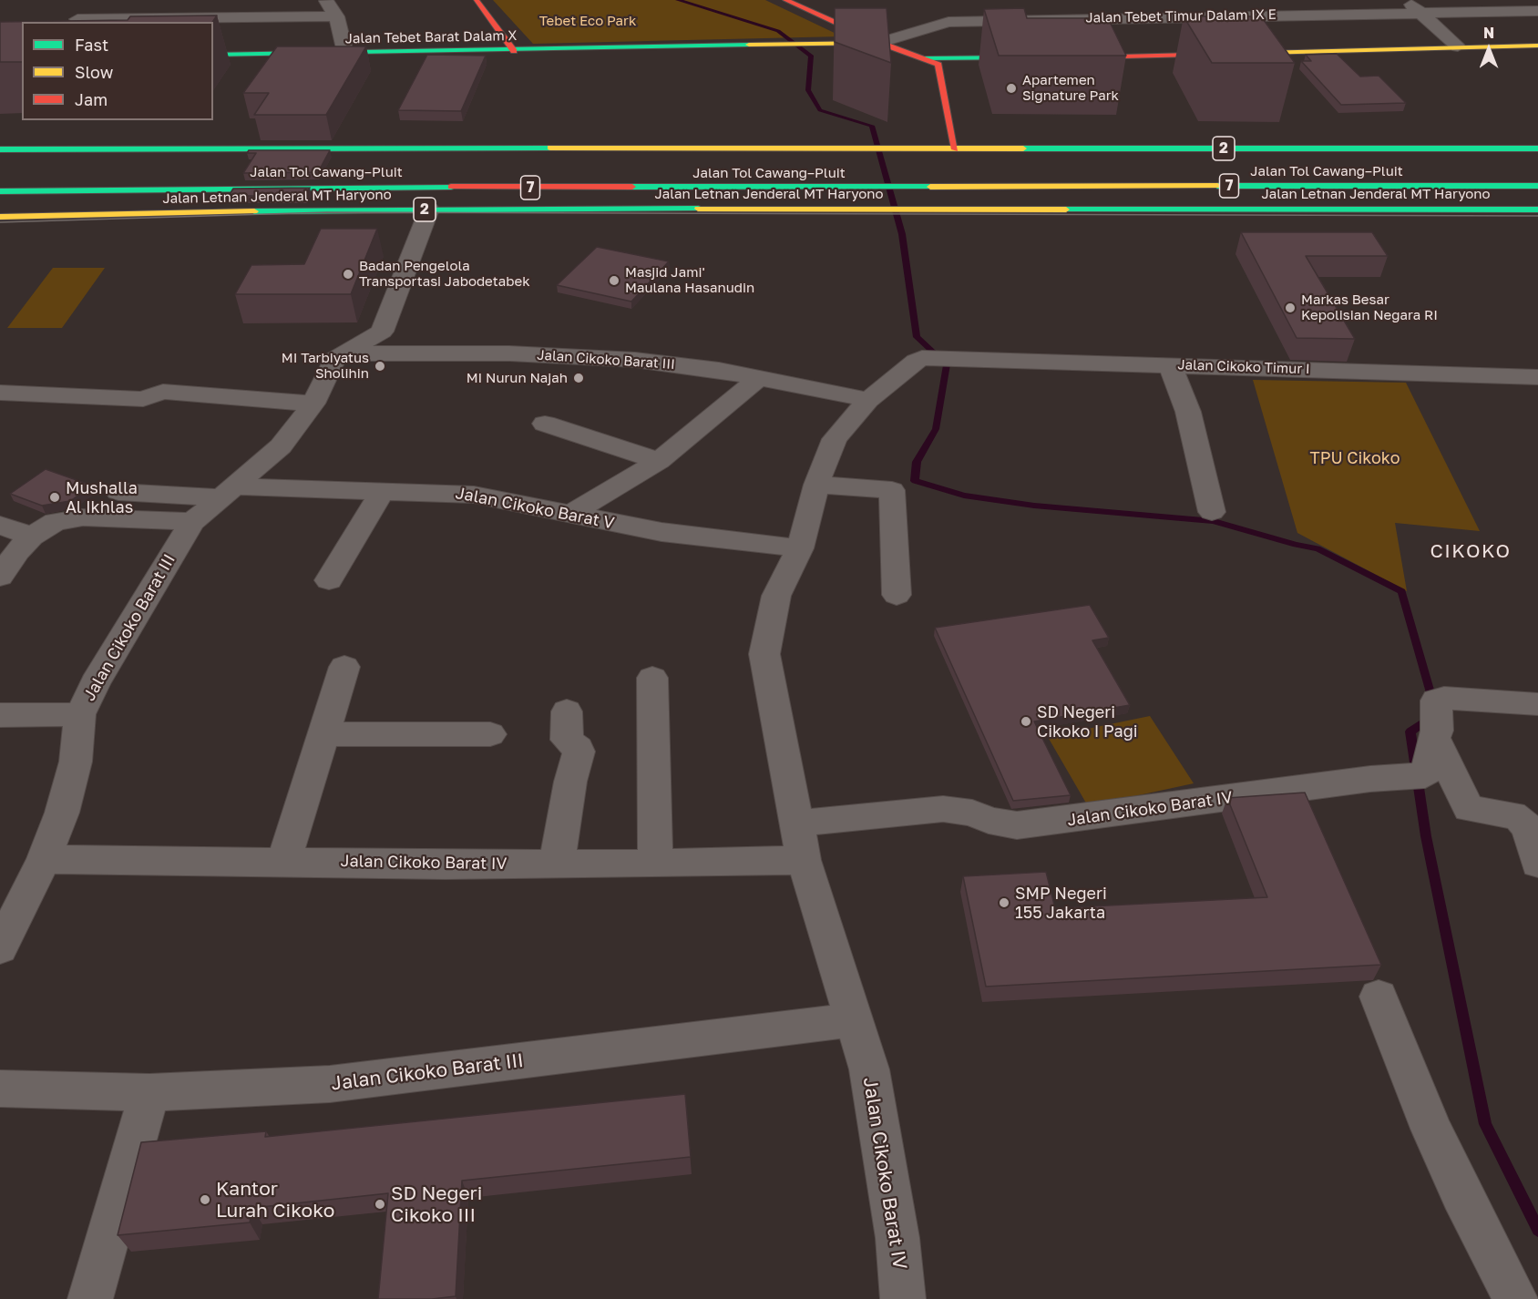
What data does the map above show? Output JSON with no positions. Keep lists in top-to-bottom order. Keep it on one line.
{"streets":{"main road":["Jalan Tebet Barat Dalam X","2","Jalan Tol Cawang–Pluit","7","Jalan Letnan Jenderal MT Haryono"],"street":["Jalan Tebet Timur Dalam IX E","Jalan Cikoko Barat III","Jalan Cikoko Timur I","Jalan Cikoko Barat V","Jalan Cikoko Barat IV"]},"crossings":[["Jalan Tebet Timur Dalam IX E","Jalan Tebet Barat Dalam X"],["Jalan Cikoko Barat III","Jalan Cikoko Barat V"],["Jalan Cikoko Barat III","Jalan Cikoko Barat IV"],["Jalan Cikoko Timur I","Jalan Cikoko Barat IV"],["Jalan Cikoko Barat V","Jalan Cikoko Barat IV"]],"districts":["CIKOKO"],"parks":["Tebet Eco Park","TPU Cikoko"],"places":["Apartemen Signature Park","Badan Pengelola Transportasi Jabodetabek","Masjid Jami' Maulana Hasanudin","Markas Besar Kepolisian Negara RI","MI Tarbiyatus Sholihin","MI Nurun Najah","Mushalla Al Ikhlas","SD Negeri Cikoko I Pagi","SMP Negeri 155 Jakarta","Kantor Lurah Cikoko","SD Negeri Cikoko III"],"legend":["Fast","Slow","Jam"],"north":"top"}
